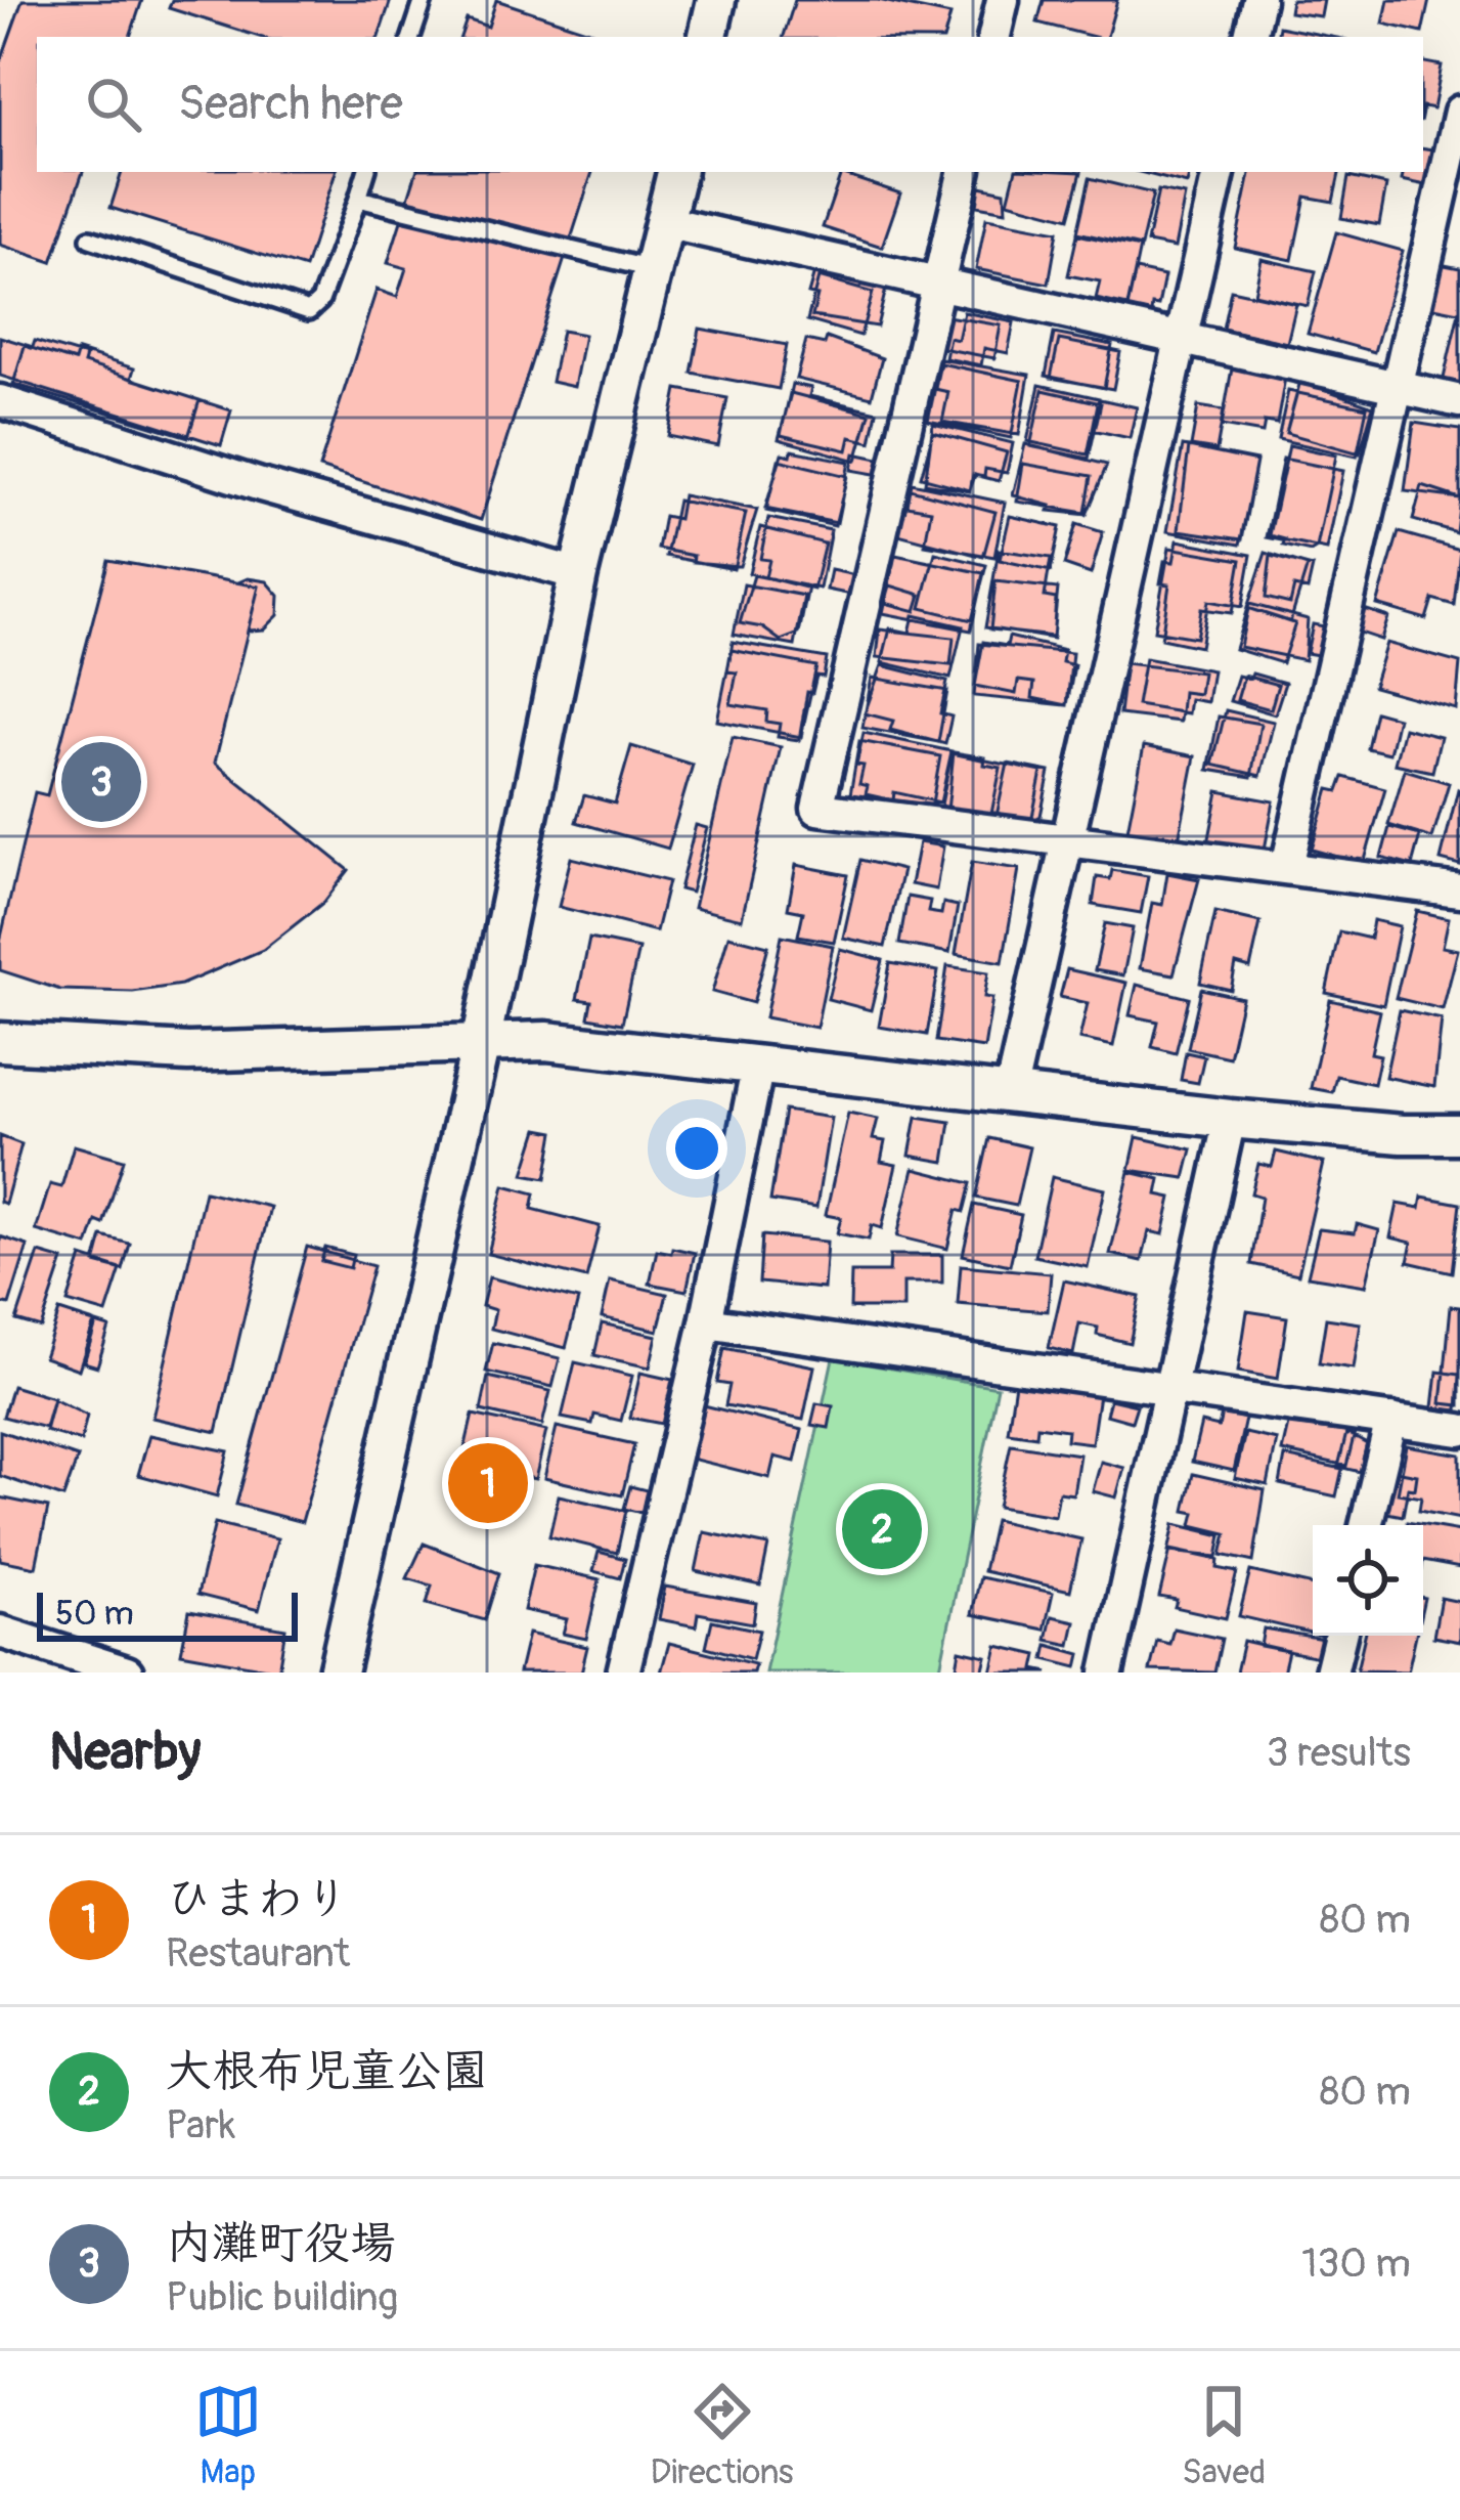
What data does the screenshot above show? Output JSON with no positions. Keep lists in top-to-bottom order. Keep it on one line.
{"scale_bar":"50 m","page":{"search":"Search here","pins":["3","1","2"],"scale":"50 m","heading":["Nearby","3 results"],"list":[{"mark":"1","name":"ひまわり","note":"Restaurant","value":"80 m"},{"mark":"2","name":"大根布児童公園","note":"Park","value":"80 m"},{"mark":"3","name":"内灘町役場","note":"Public building","value":"130 m"}],"nav":["Map","Directions","Saved"]}}
